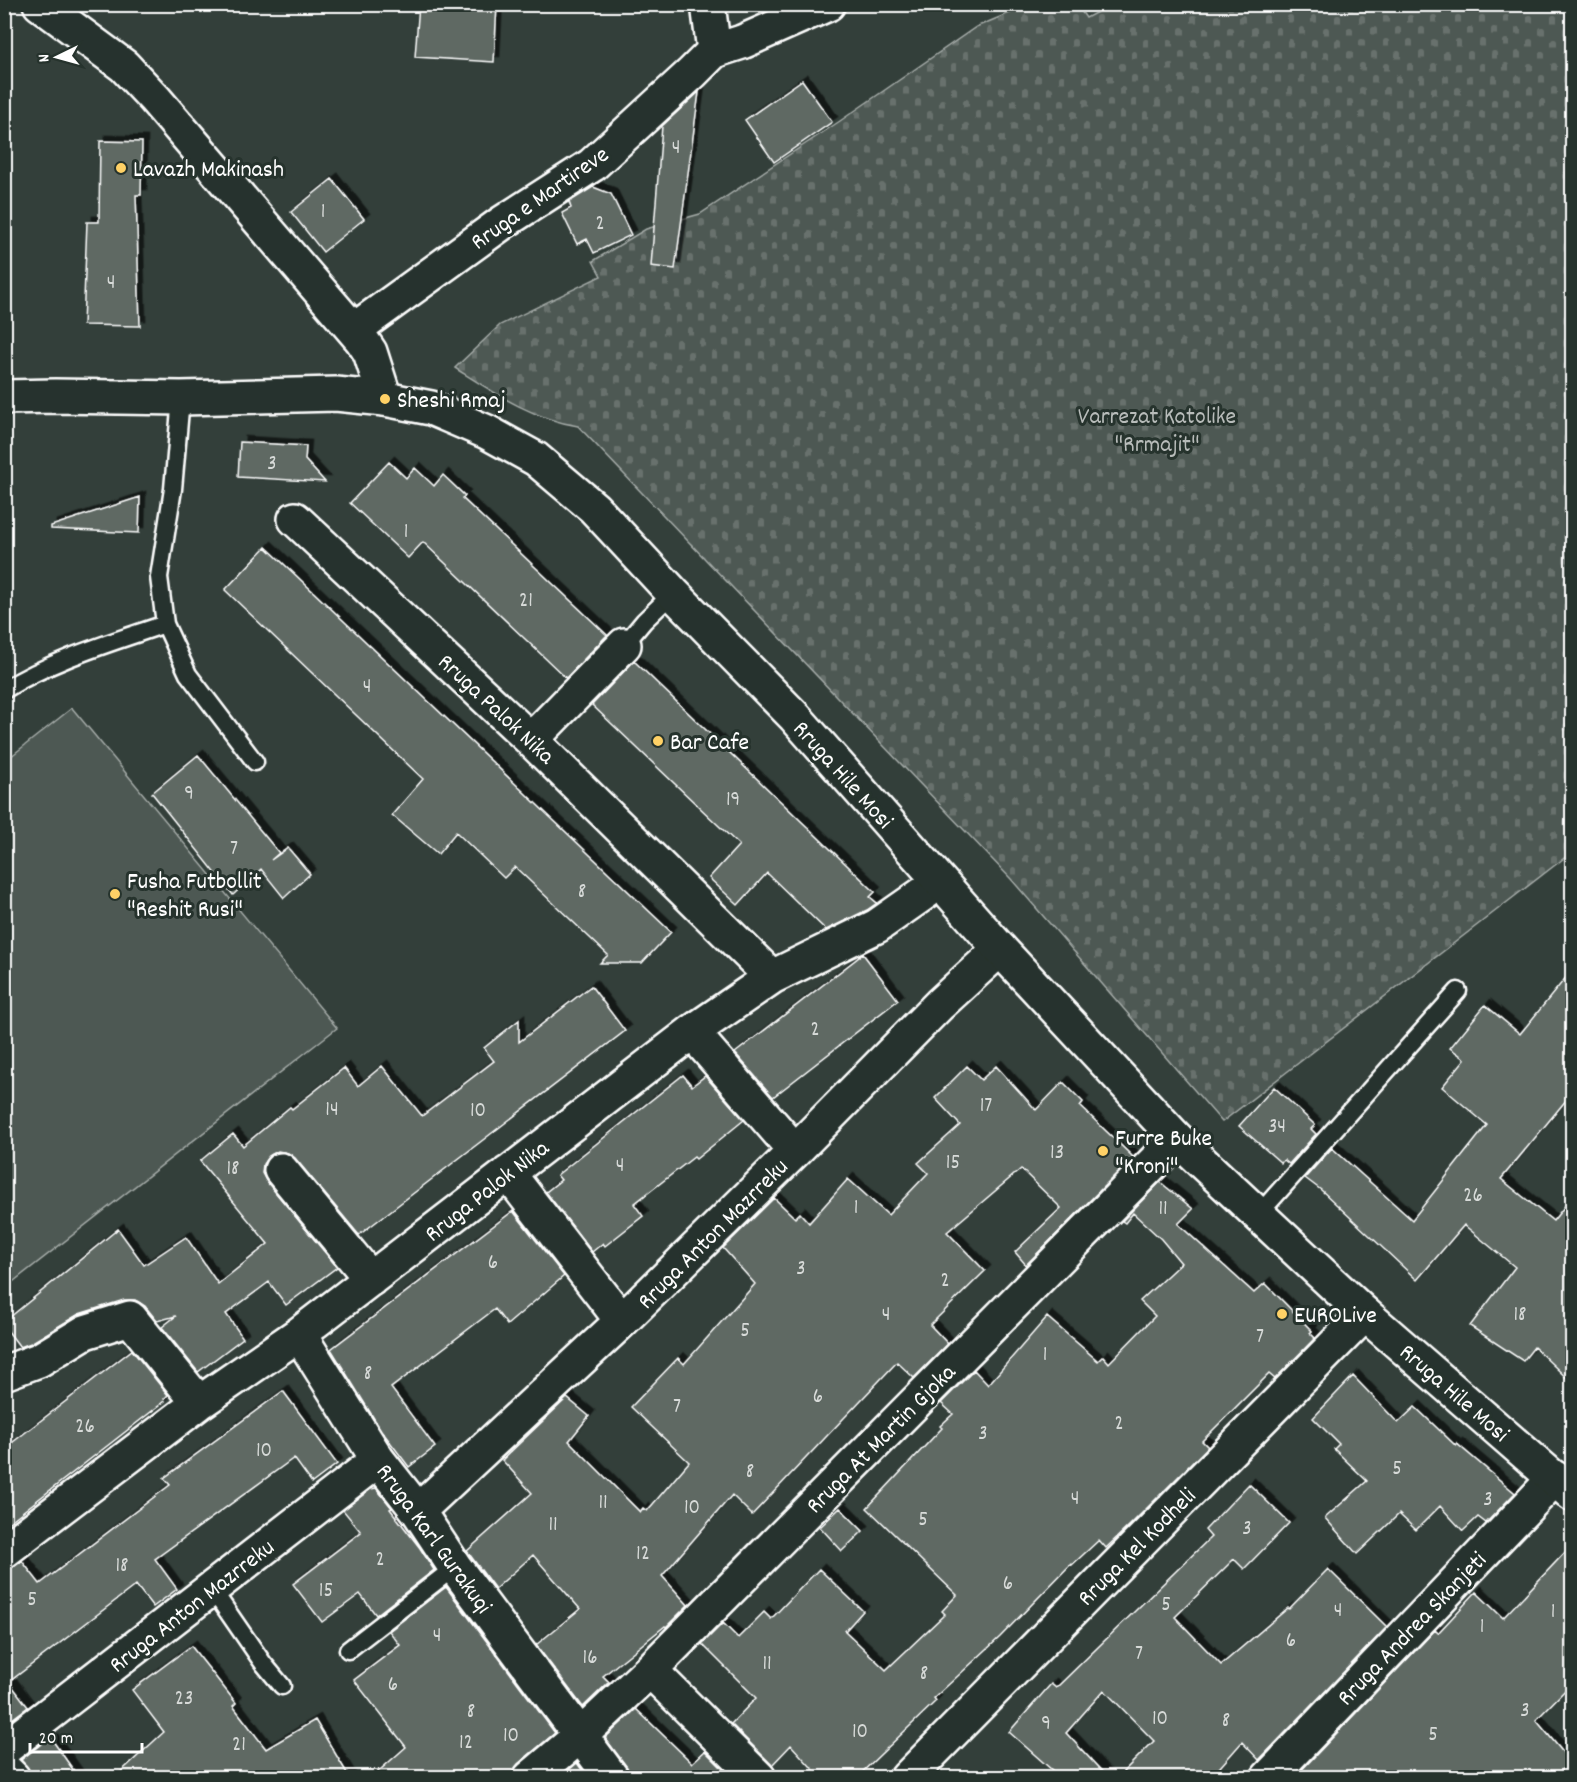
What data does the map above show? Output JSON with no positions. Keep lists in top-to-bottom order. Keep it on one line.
{"streets":{"street":["Rruga e Martireve","Rruga Palok Nika","Rruga Hile Mosi","Rruga Anton Mazrreku","Rruga At Martin Gjoka","Rruga Karl Gurakuqi","Rruga Kel Kodheli","Rruga Andrea Skanjeti"]},"crossings":[["Rruga Palok Nika","Rruga Hile Mosi"],["Rruga Palok Nika","Rruga Karl Gurakuqi"],["Rruga Hile Mosi","Rruga Anton Mazrreku"],["Rruga Hile Mosi","Rruga At Martin Gjoka"],["Rruga Hile Mosi","Rruga Kel Kodheli"],["Rruga Hile Mosi","Rruga Andrea Skanjeti"],["Rruga Anton Mazrreku","Rruga Karl Gurakuqi"],["Rruga At Martin Gjoka","Rruga Karl Gurakuqi"]],"parks":["Varrezat Katolike \"Rrmajit\""],"places":["Lavazh Makinash","Sheshi Rmaj","Bar Cafe","Fusha Futbollit \"Reshit Rusi\"","Furre Buke \"Kroni\"","EUROLive"],"house_numbers":["4","1","2","4","3","1","21","4","9","19","7","8","2","17","14","10","34","13","15","4","18","26","1","11","6","3","2","4","18","5","7","1","8","6","7","2","26","3","10","5","8","4","3","11","10","5","11","3","12","2","18","6","15","5","5","4","1","1","4","6","7","16","11","8","6","23","3","8","10","8","9","10","5","10","12","21"],"scale_bar":"20 m","north":"left"}
